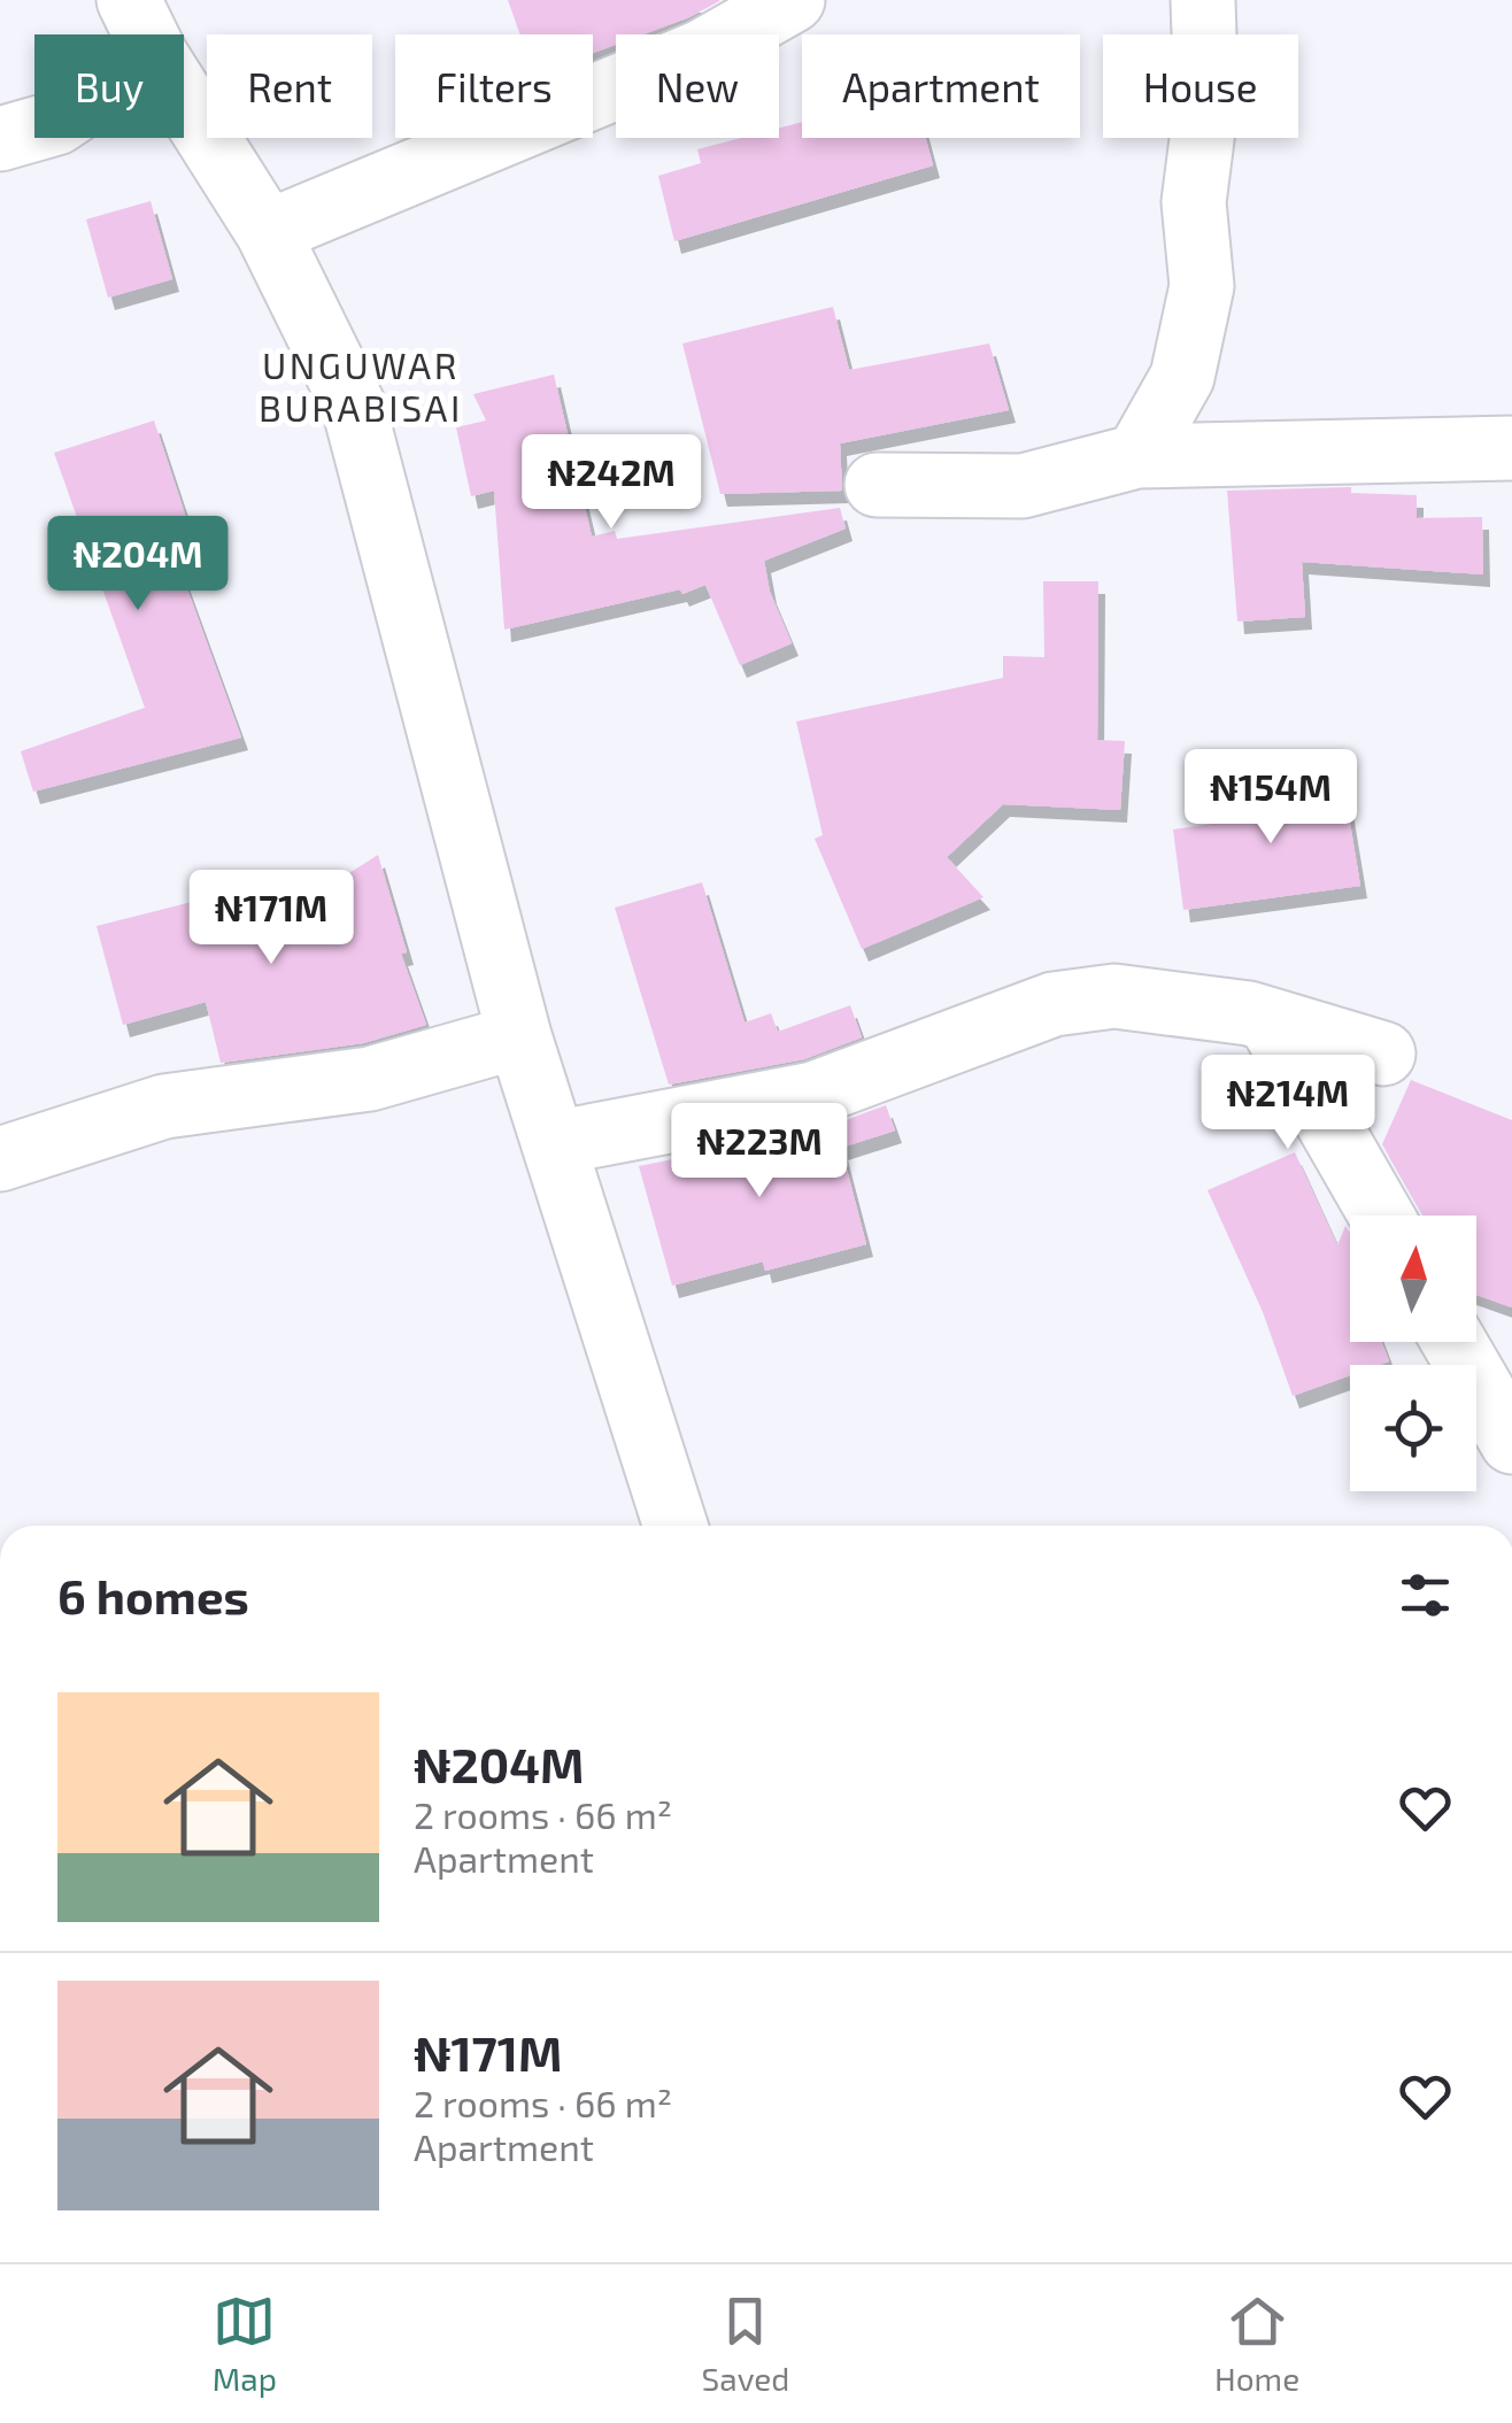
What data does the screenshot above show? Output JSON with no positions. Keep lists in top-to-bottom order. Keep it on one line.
{"districts":["UNGUWAR BURABISAI"],"north":"top","page":{"chip":["Buy","Rent","Filters","New","Apartment","House"],"price":["₦242M","₦204M","₦154M","₦171M","₦214M","₦223M"],"heading":"6 homes","list":[{"name":"₦204M","note":"2 rooms · 66 m² · Apartment"},{"name":"₦171M","note":"2 rooms · 66 m² · Apartment"}],"tabs":["Map","Saved","Home"]}}
